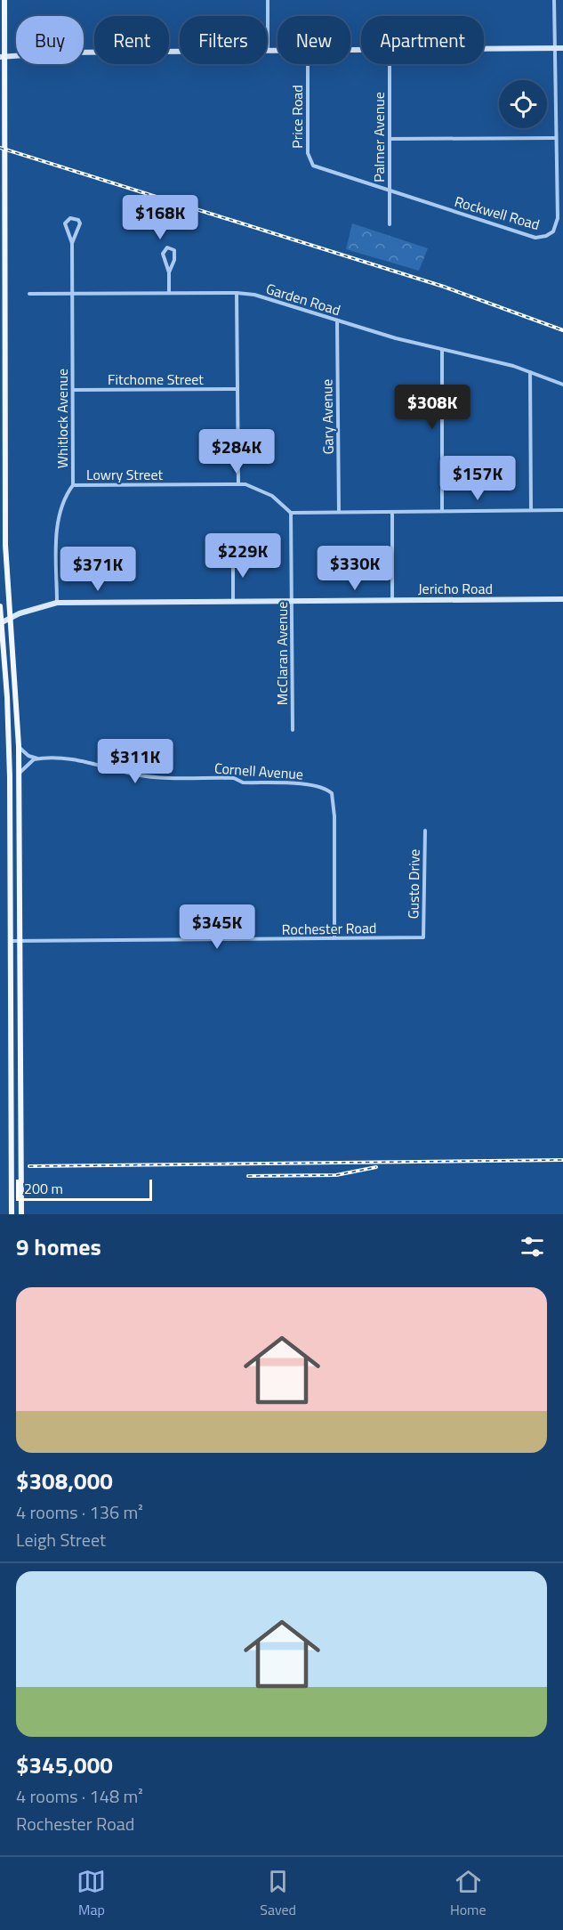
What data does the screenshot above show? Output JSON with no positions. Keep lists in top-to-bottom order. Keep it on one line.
{"streets":{"street":["Price Road","Palmer Avenue","Rockwell Road","Garden Road","Fitchome Street","Gary Avenue","Whitlock Avenue","Lowry Street","Jericho Road","McClaran Avenue","Cornell Avenue","Gusto Drive","Rochester Road"]},"crossings":[["Price Road","Palmer Avenue"],["Price Road","Rockwell Road"],["Palmer Avenue","Rockwell Road"],["Garden Road","Gary Avenue"],["Garden Road","Whitlock Avenue"],["Fitchome Street","Whitlock Avenue"],["Whitlock Avenue","Lowry Street"],["Whitlock Avenue","Jericho Road"],["Lowry Street","McClaran Avenue"],["Jericho Road","McClaran Avenue"],["Cornell Avenue","Rochester Road"],["Gusto Drive","Rochester Road"]],"scale_bar":"200 m","page":{"chip":["Buy","Rent","Filters","New","Apartment"],"price":["$168K","$308K","$284K","$157K","$229K","$330K","$371K","$311K","$345K"],"scale":"200 m","heading":"9 homes","list":[{"name":"$308,000","note":"4 rooms · 136 m² · Leigh Street"},{"name":"$345,000","note":"4 rooms · 148 m² · Rochester Road"}],"tabs":["Map","Saved","Home"]}}
